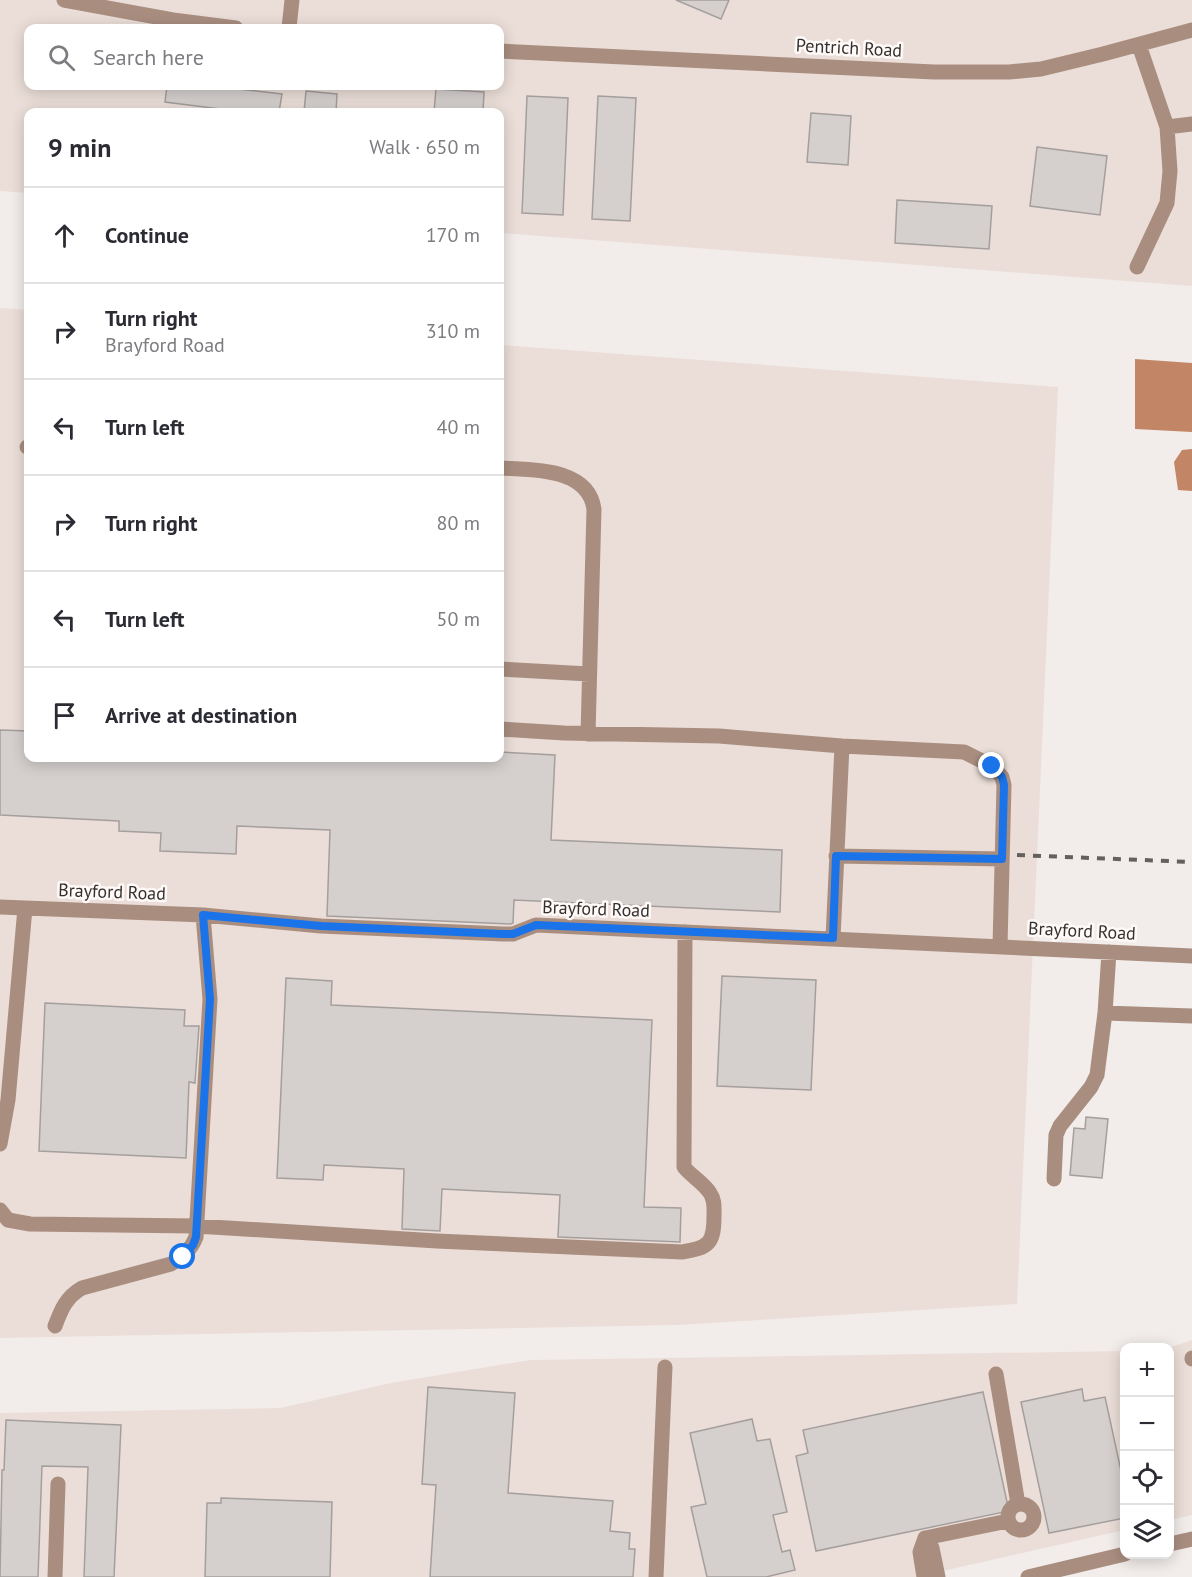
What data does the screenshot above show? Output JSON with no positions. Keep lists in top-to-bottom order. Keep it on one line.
{"streets":{"lane":["Pentrich Road","Brayford Road"]},"page":{"search":"Search here","heading":["9 min","Walk · 650 m"],"list":[["Continue","170 m"],["Turn right","Brayford Road","310 m"],["Turn left","40 m"],["Turn right","80 m"],["Turn left","50 m"],"Arrive at destination"],"map_buttons":["+","−"]}}
